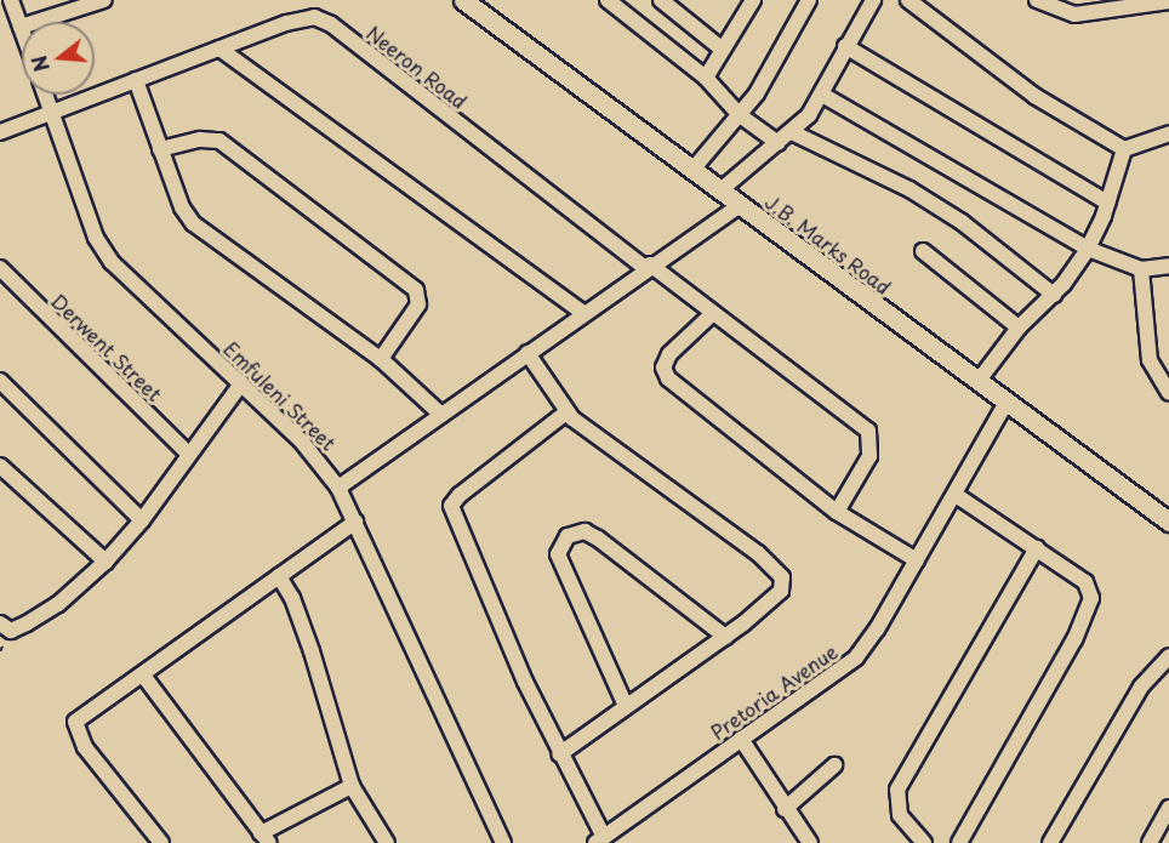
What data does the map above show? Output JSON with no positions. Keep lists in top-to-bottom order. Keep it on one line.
{"streets":{"street":["Neeron Road","J.B. Marks Road","Derwent Street","Emfuleni Street","Pretoria Avenue"]},"crossings":[["Neeron Road","Emfuleni Street"],["J.B. Marks Road","Pretoria Avenue"]],"north":"left"}
